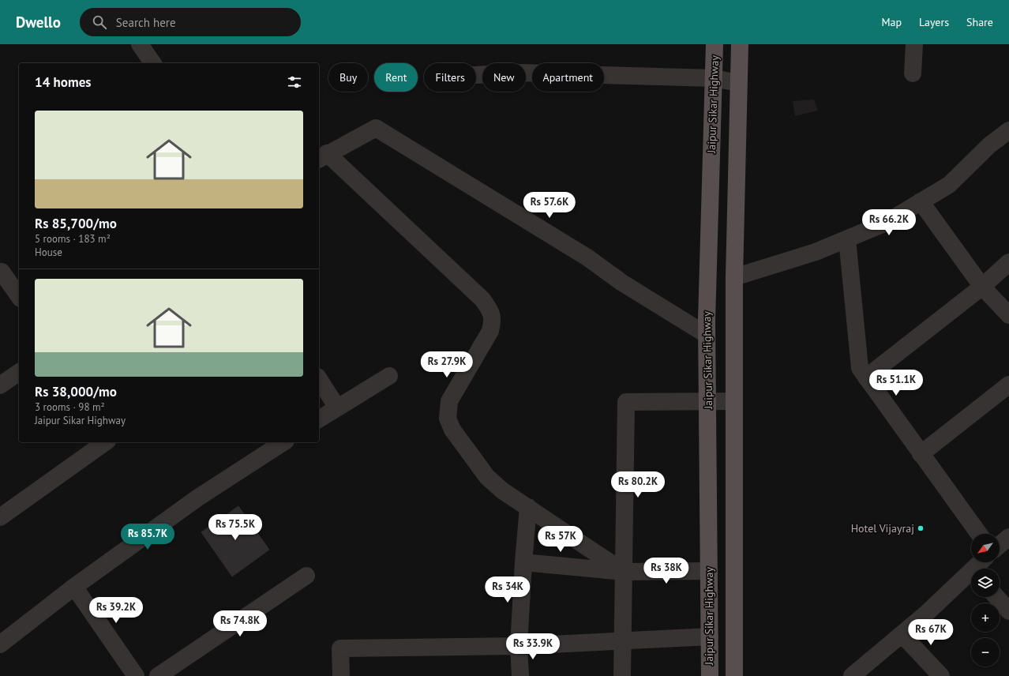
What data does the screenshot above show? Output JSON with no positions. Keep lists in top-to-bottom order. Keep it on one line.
{"streets":{"main road":["Jaipur Sikar Highway"]},"places":["Hotel Vijayraj"],"north":"bottom left","page":{"header":"Dwello","search":"Search here","nav":["Map","Layers","Share"],"chip":["Buy","Rent","Filters","New","Apartment"],"heading":"14 homes","list":[{"name":"Rs 85,700/mo","note":"5 rooms · 183 m² · House"},{"name":"Rs 38,000/mo","note":"3 rooms · 98 m² · Jaipur Sikar Highway"}],"price":["Rs 57.6K","Rs 66.2K","Rs 27.9K","Rs 51.1K","Rs 80.2K","Rs 75.5K","Rs 85.7K","Rs 57K","Rs 38K","Rs 34K","Rs 39.2K","Rs 74.8K","Rs 67K","Rs 33.9K"],"map_buttons":["+","−"]}}
